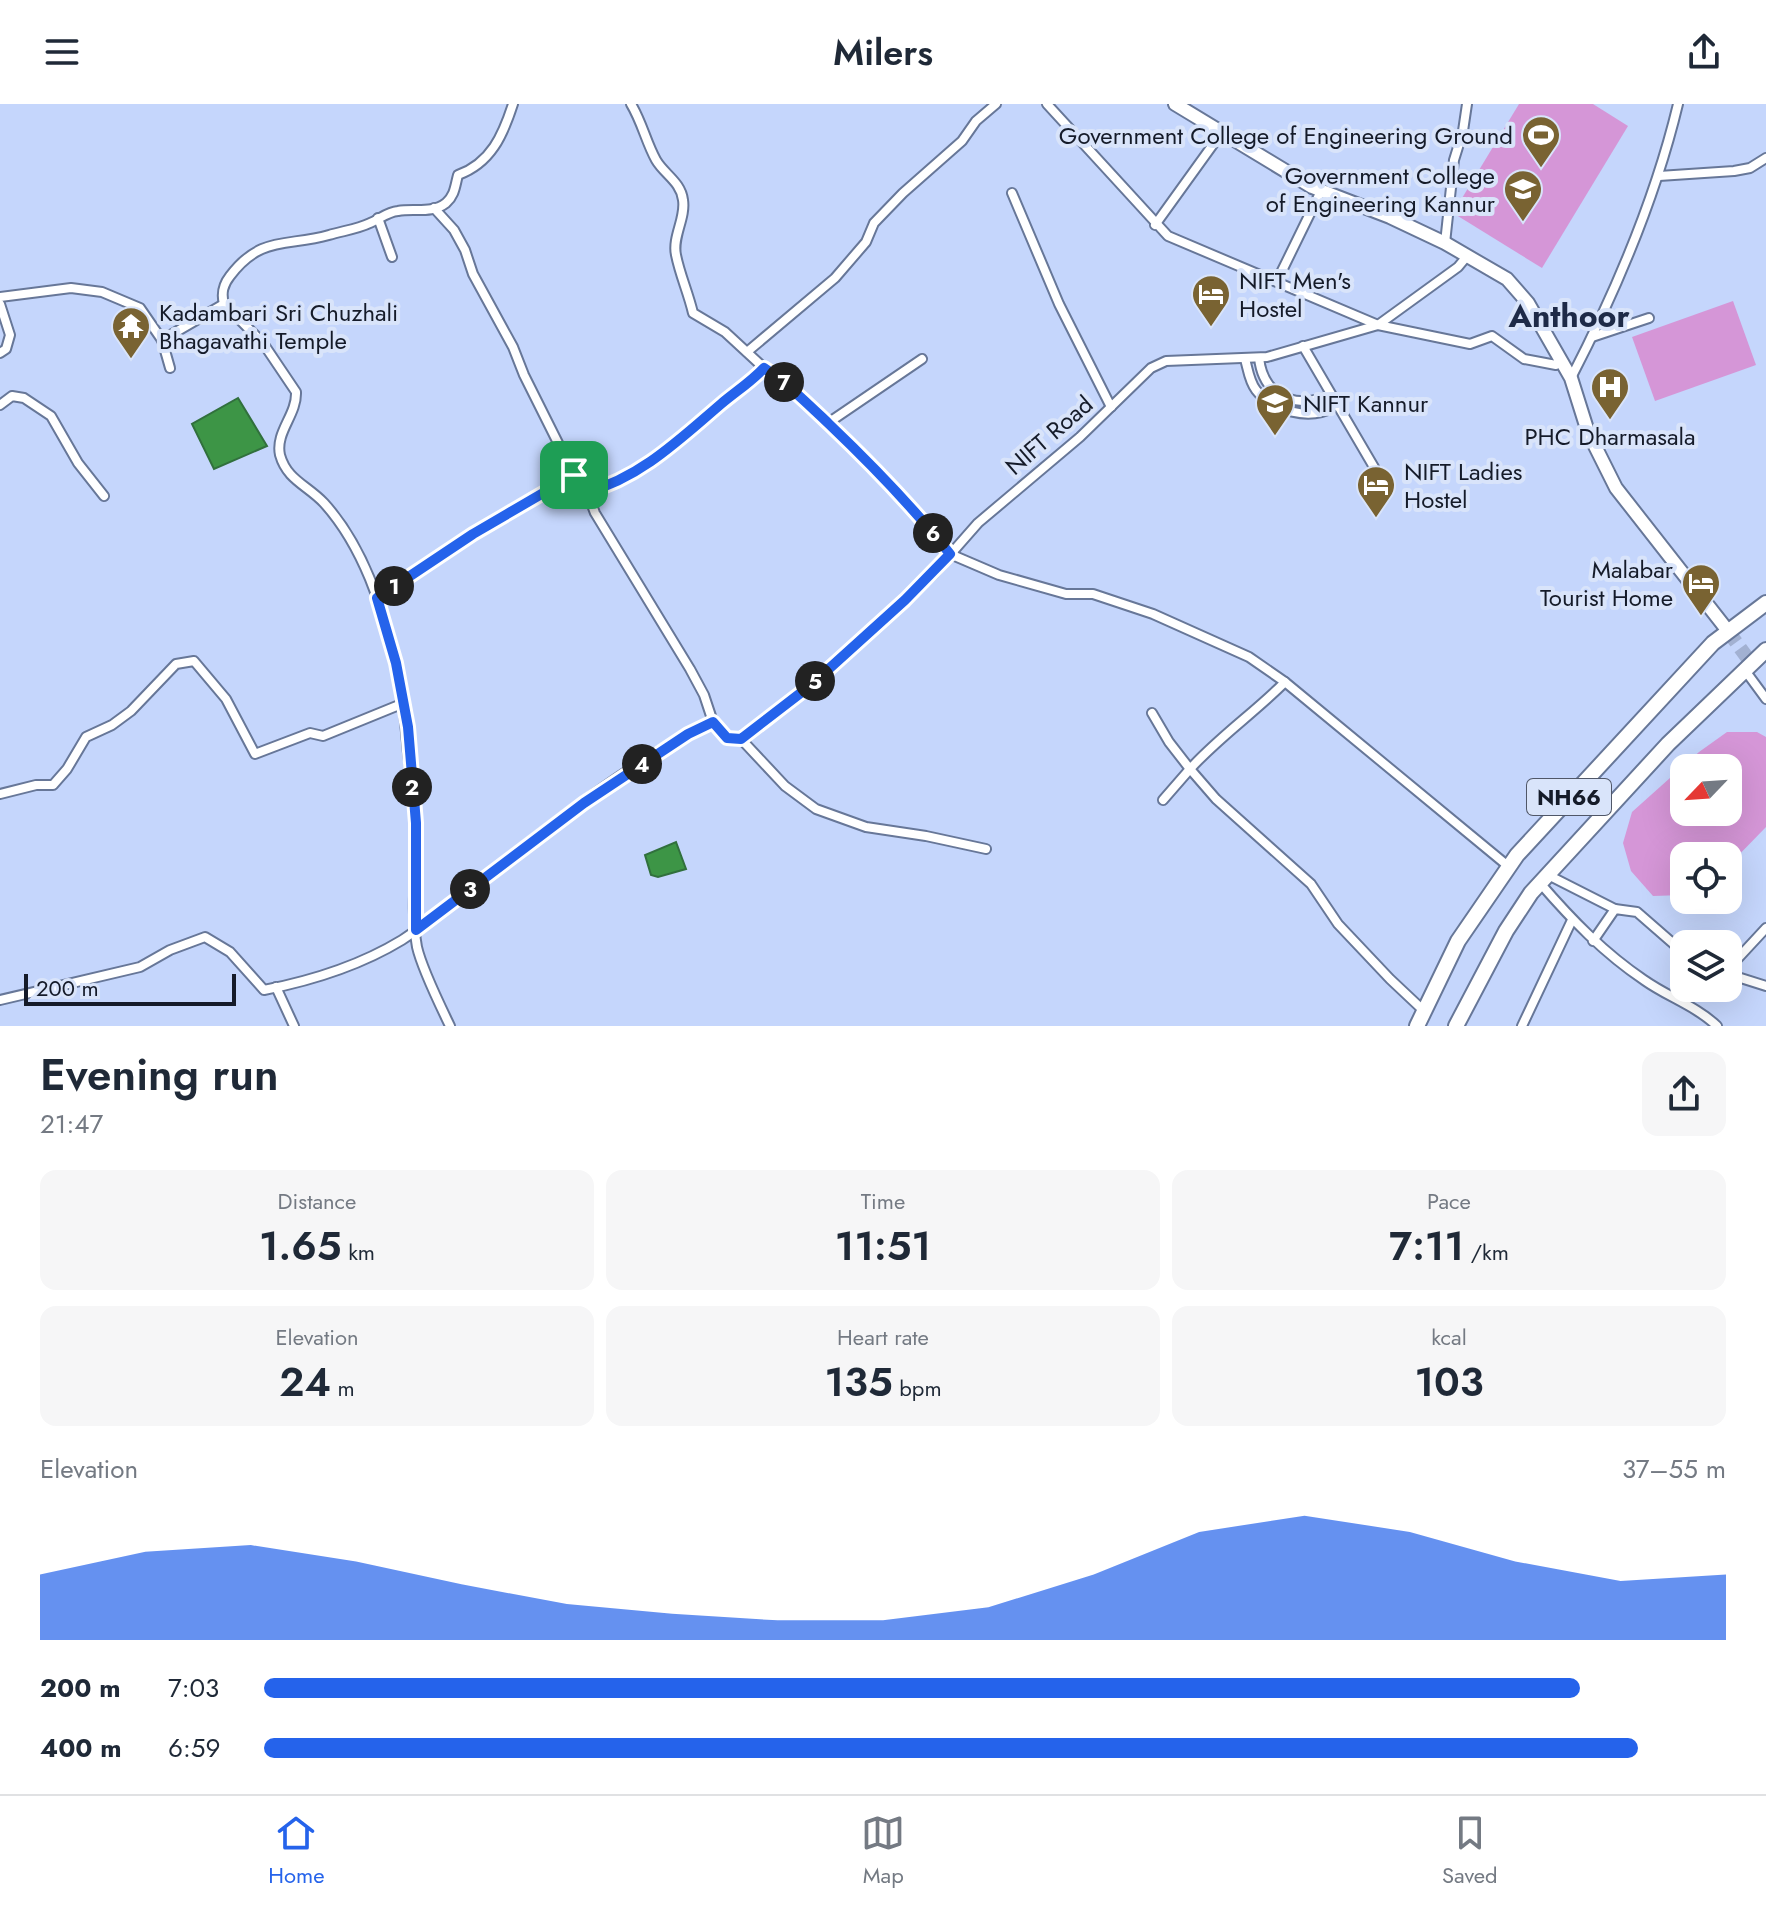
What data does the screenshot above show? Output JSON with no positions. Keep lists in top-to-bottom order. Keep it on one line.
{"streets":{"highway":["NH66"],"street":["NIFT Road"]},"districts":["Anthoor"],"places":{"sports":["Government College of Engineering Ground"],"school or university":["Government College of Engineering Kannur","NIFT Kannur"],"hotel":["NIFT Men's Hostel","NIFT Ladies Hostel","Malabar Tourist Home"],"temple":["Kadambari Sri Chuzhali Bhagavathi Temple"],"hospital":["PHC Dharmasala"]},"scale_bar":"200 m","north":"bottom left","page":{"header":"Milers","pins":["7","6","1","5","4","2","3"],"scale":"200 m","heading":["Evening run","21:47"],"stats":[["Distance","1.65 km"],["Time","11:51"],["Pace","7:11 /km"],["Elevation","24 m"],["Heart rate","135 bpm"],["kcal","103"]],"chart":["Elevation","37–55 m"],"list":[{"name":"200 m","note":"7:03"},{"name":"400 m","note":"6:59"}],"tabs":["Home","Map","Saved"]}}
